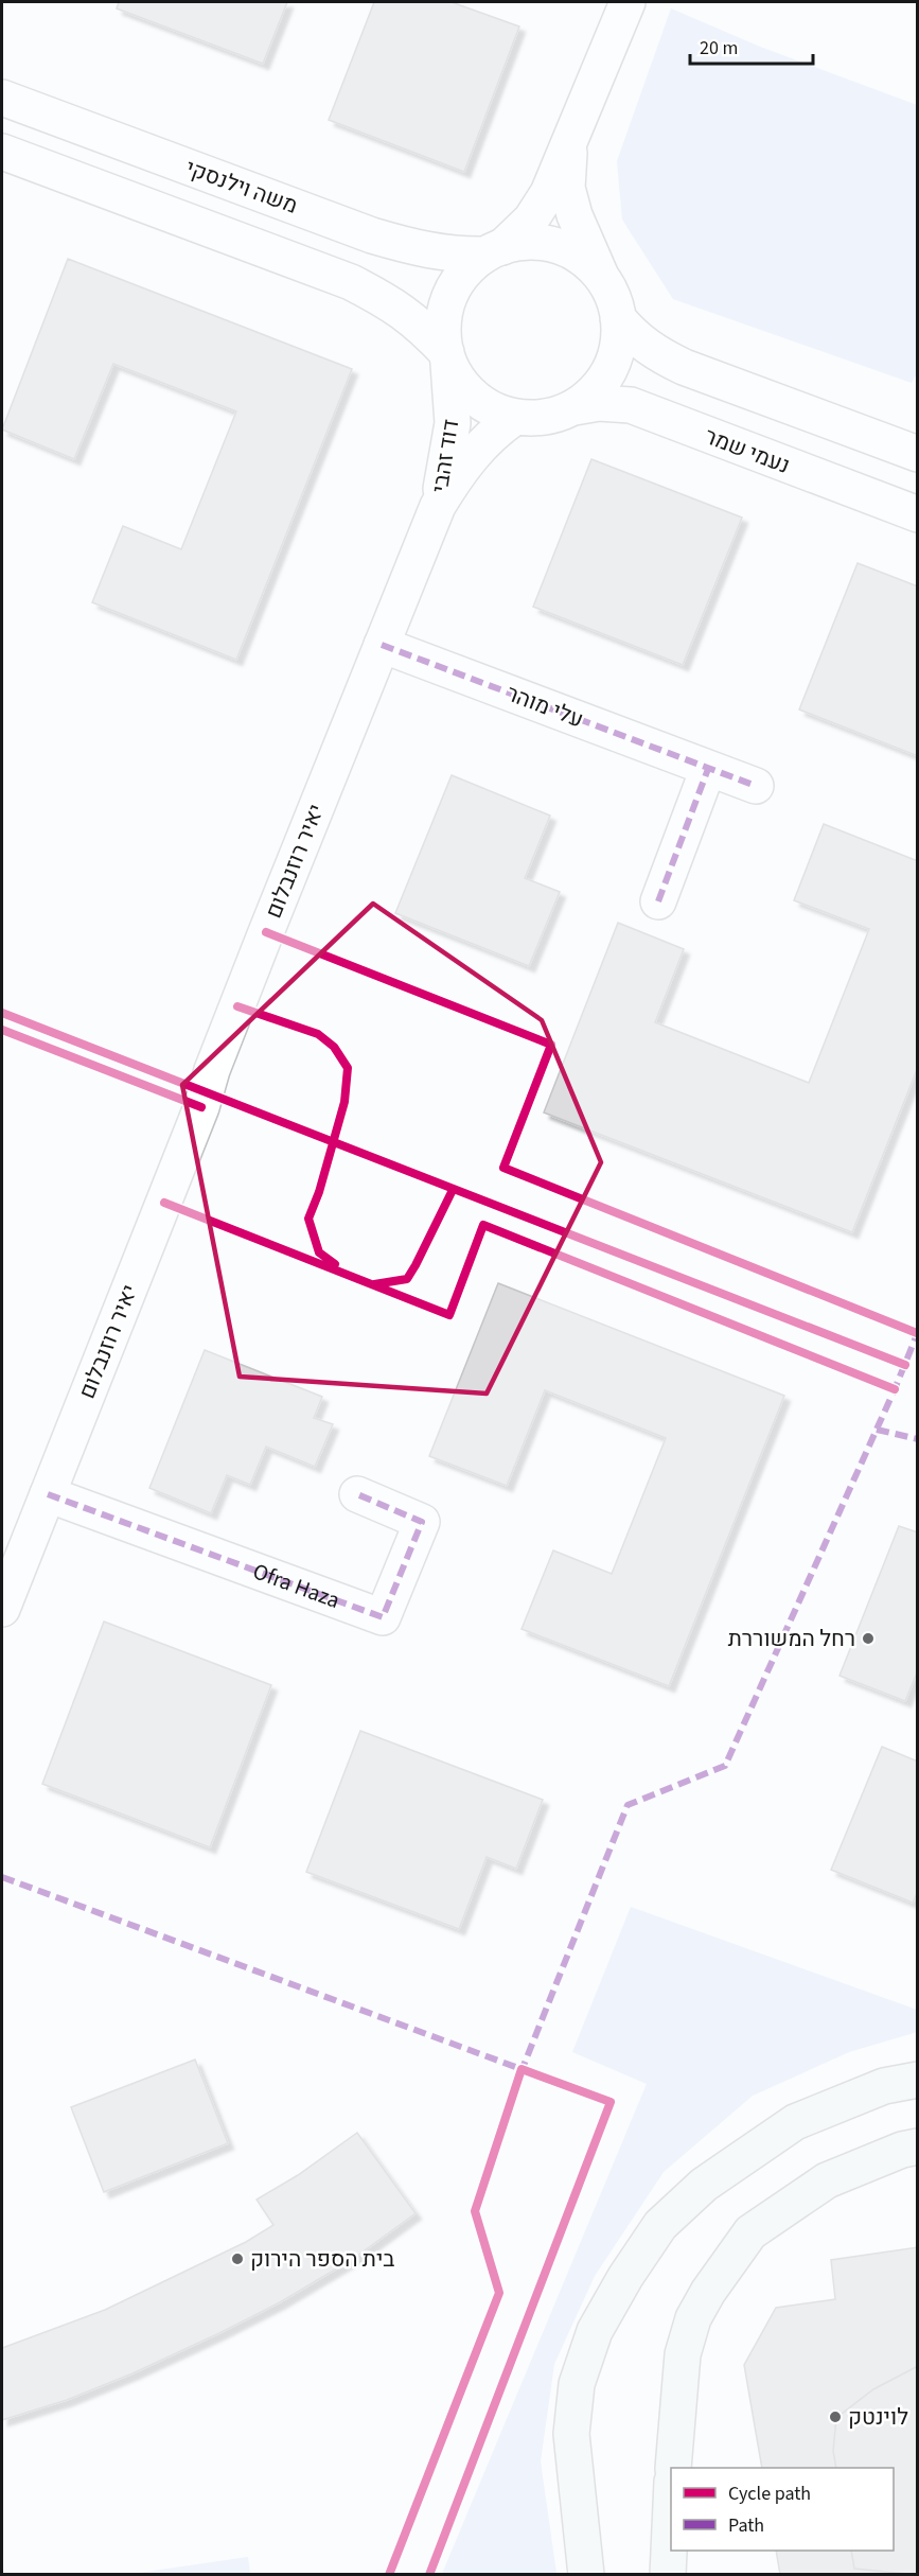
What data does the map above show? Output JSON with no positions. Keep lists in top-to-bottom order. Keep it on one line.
{"streets":{"street":["משה וילנסקי","נעמי שמר","דוד זהבי","עלי מוהר","יאיר רוזנבלום","Ofra Haza"]},"crossings":[["משה וילנסקי","נעמי שמר"],["משה וילנסקי","דוד זהבי"],["נעמי שמר","דוד זהבי"],["דוד זהבי","יאיר רוזנבלום"],["עלי מוהר","יאיר רוזנבלום"],["יאיר רוזנבלום","Ofra Haza"]],"places":["רחל המשוררת","בית הספר הירוק","לוינטק"],"legend":["Cycle path","Path"],"scale_bar":"20 m"}
